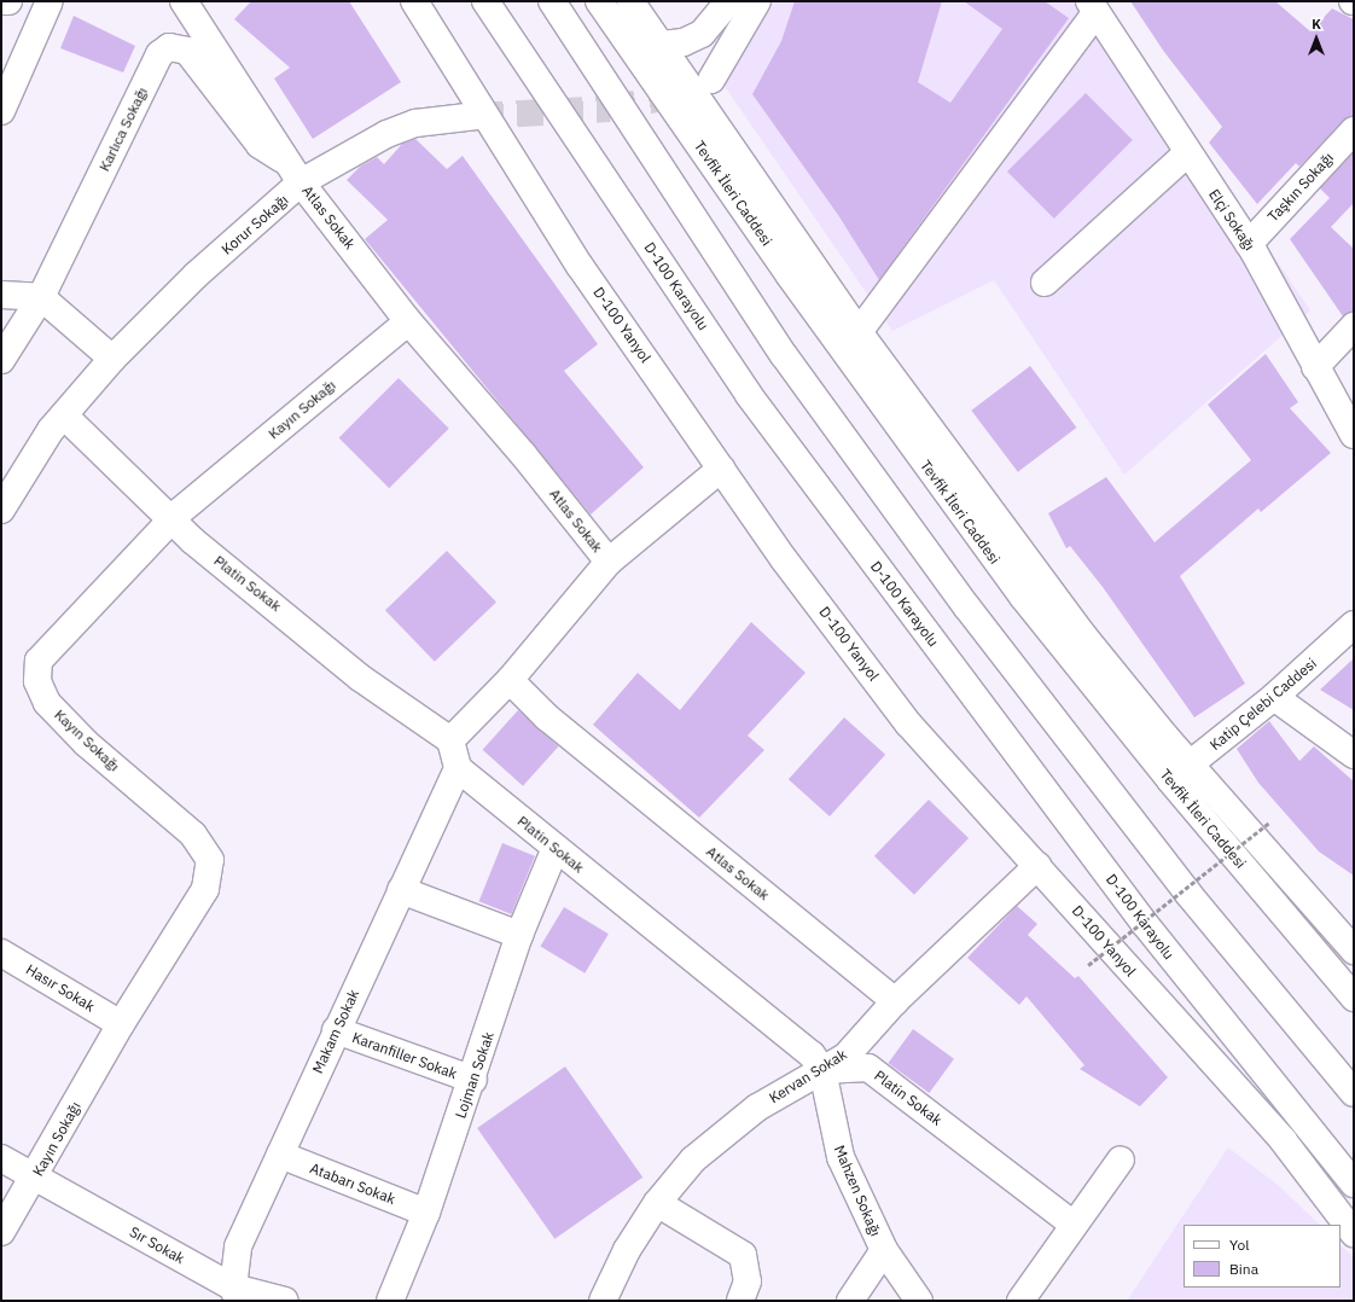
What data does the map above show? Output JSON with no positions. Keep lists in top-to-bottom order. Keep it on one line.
{"streets":{"main road":["Karlıca Sokağı","Taşkın Sokağı","Tevfik İleri Caddesi","Atlas Sokak","Elçi Sokağı","Korur Sokağı","D-100 Karayolu","D-100 Yanyol","Kayın Sokağı","Platin Sokak","Katip Çelebi Caddesi","Hasır Sokak","Makam Sokak","Karanfiller Sokak","Lojman Sokak","Kervan Sokak","Atabarı Sokak","Mahzen Sokağı","Sır Sokak"]},"crossings":[["Karlıca Sokağı","Atlas Sokak"],["Taşkın Sokağı","Elçi Sokağı"],["Tevfik İleri Caddesi","Katip Çelebi Caddesi"],["Atlas Sokak","Korur Sokağı"],["Atlas Sokak","Kayın Sokağı"],["Atlas Sokak","Kervan Sokak"],["Korur Sokağı","Platin Sokak"],["D-100 Yanyol","Kervan Sokak"],["Kayın Sokağı","Platin Sokak"],["Kayın Sokağı","Hasır Sokak"],["Kayın Sokağı","Sır Sokak"],["Platin Sokak","Makam Sokak"],["Platin Sokak","Lojman Sokak"],["Platin Sokak","Kervan Sokak"],["Platin Sokak","Mahzen Sokağı"],["Makam Sokak","Karanfiller Sokak"],["Makam Sokak","Atabarı Sokak"],["Makam Sokak","Sır Sokak"],["Karanfiller Sokak","Lojman Sokak"],["Lojman Sokak","Atabarı Sokak"],["Kervan Sokak","Mahzen Sokağı"]],"legend":["Yol","Bina"],"north":"top"}
